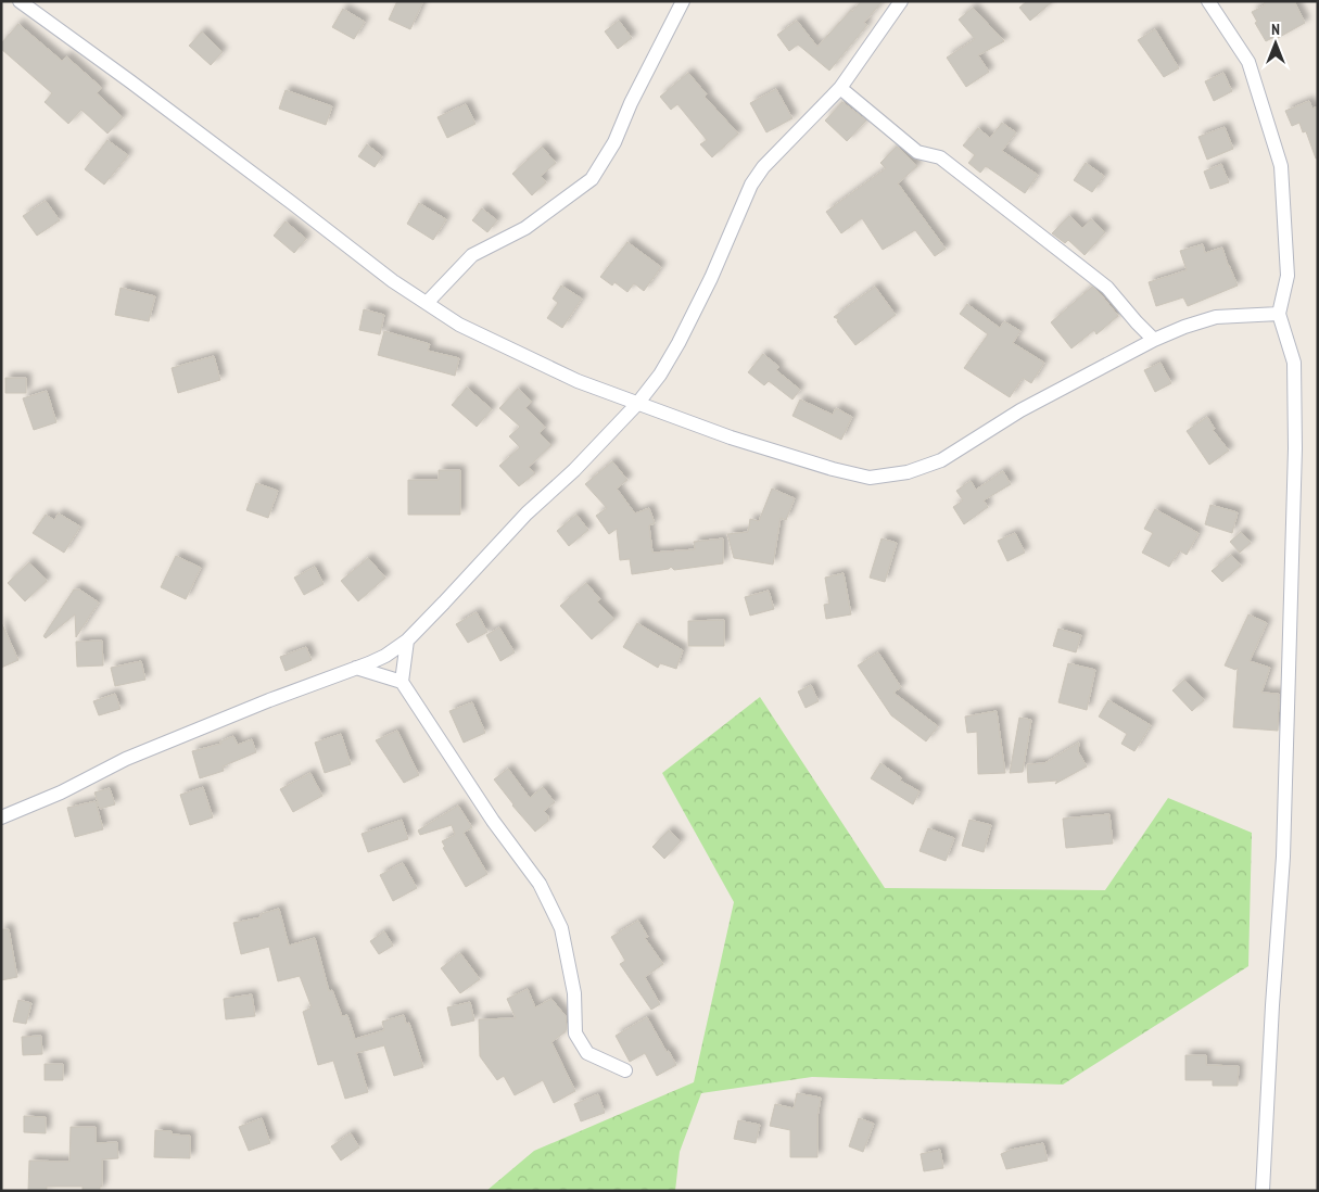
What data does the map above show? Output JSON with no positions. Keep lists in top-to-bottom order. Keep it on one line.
{"north":"top"}
